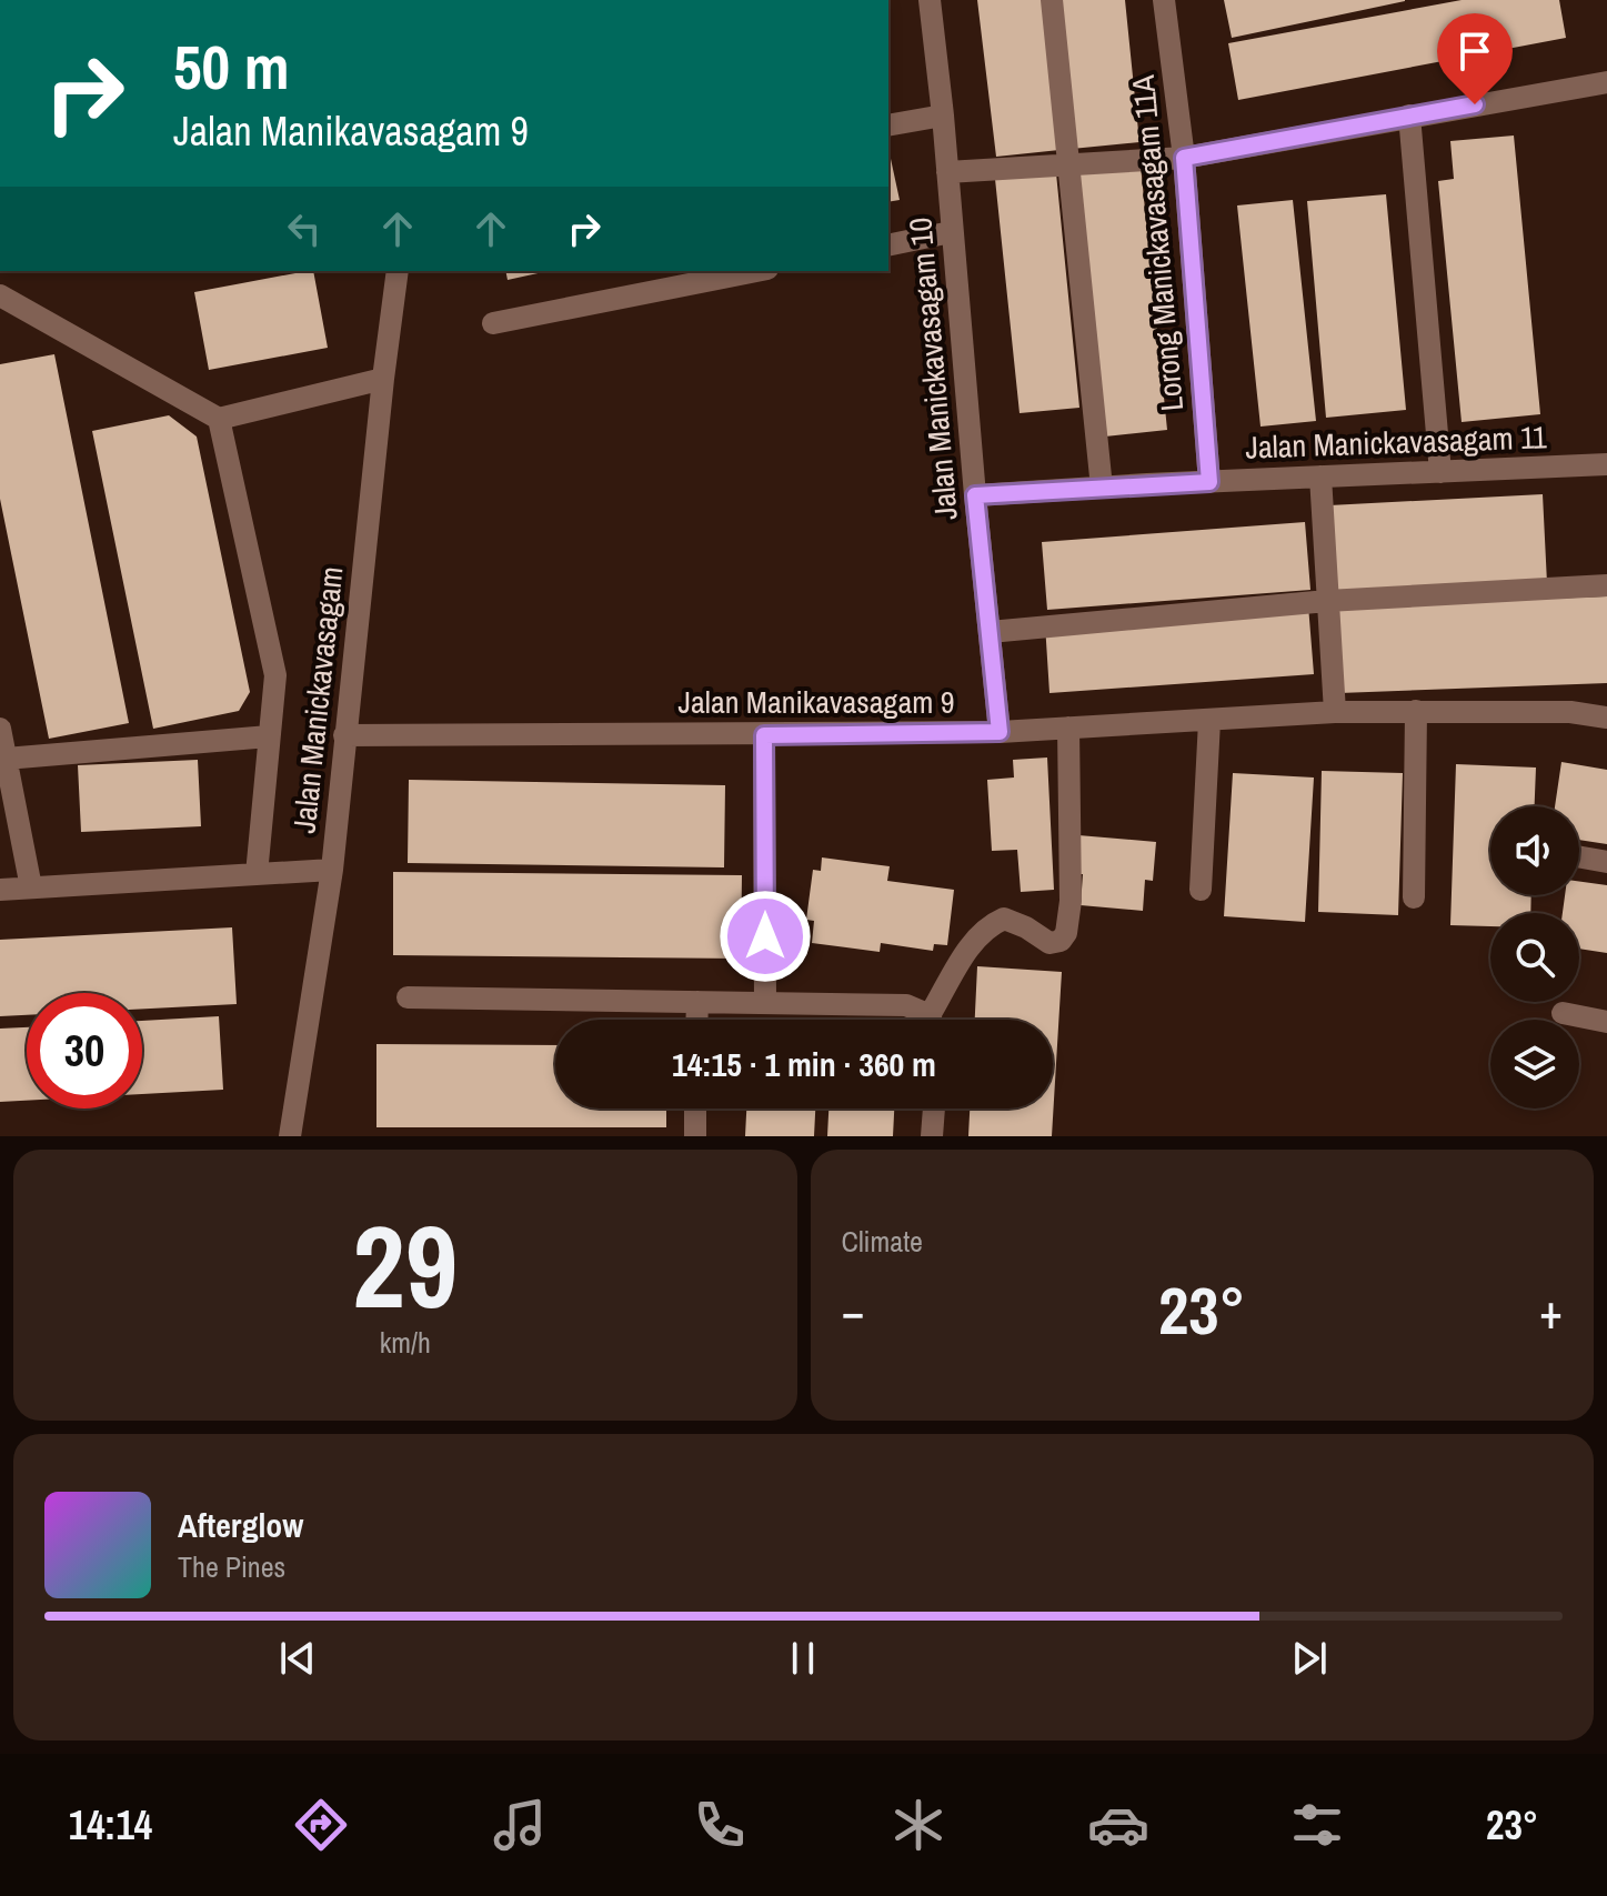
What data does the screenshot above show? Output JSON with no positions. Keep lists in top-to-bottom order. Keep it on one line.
{"streets":{"street":["Lorong Manickavasagam 11A","Jalan Manickavasagam 10","Jalan Manickavasagam 11","Jalan Manickavasagam","Jalan Manikavasagam 9"]},"crossings":[["Lorong Manickavasagam 11A","Jalan Manickavasagam 11"],["Jalan Manickavasagam 10","Jalan Manickavasagam 11"],["Jalan Manickavasagam 10","Jalan Manikavasagam 9"],["Jalan Manickavasagam","Jalan Manikavasagam 9"]],"page":{"turn":["50 m","Jalan Manikavasagam 9"],"limit":"30","trip":"14:15 · 1 min · 360 m","tile":[["29","km/h"],"Climate"],"heat":["−","23°","+"],"song":["Afterglow","The Pines"],"tabs":["14:14","23°"]}}
